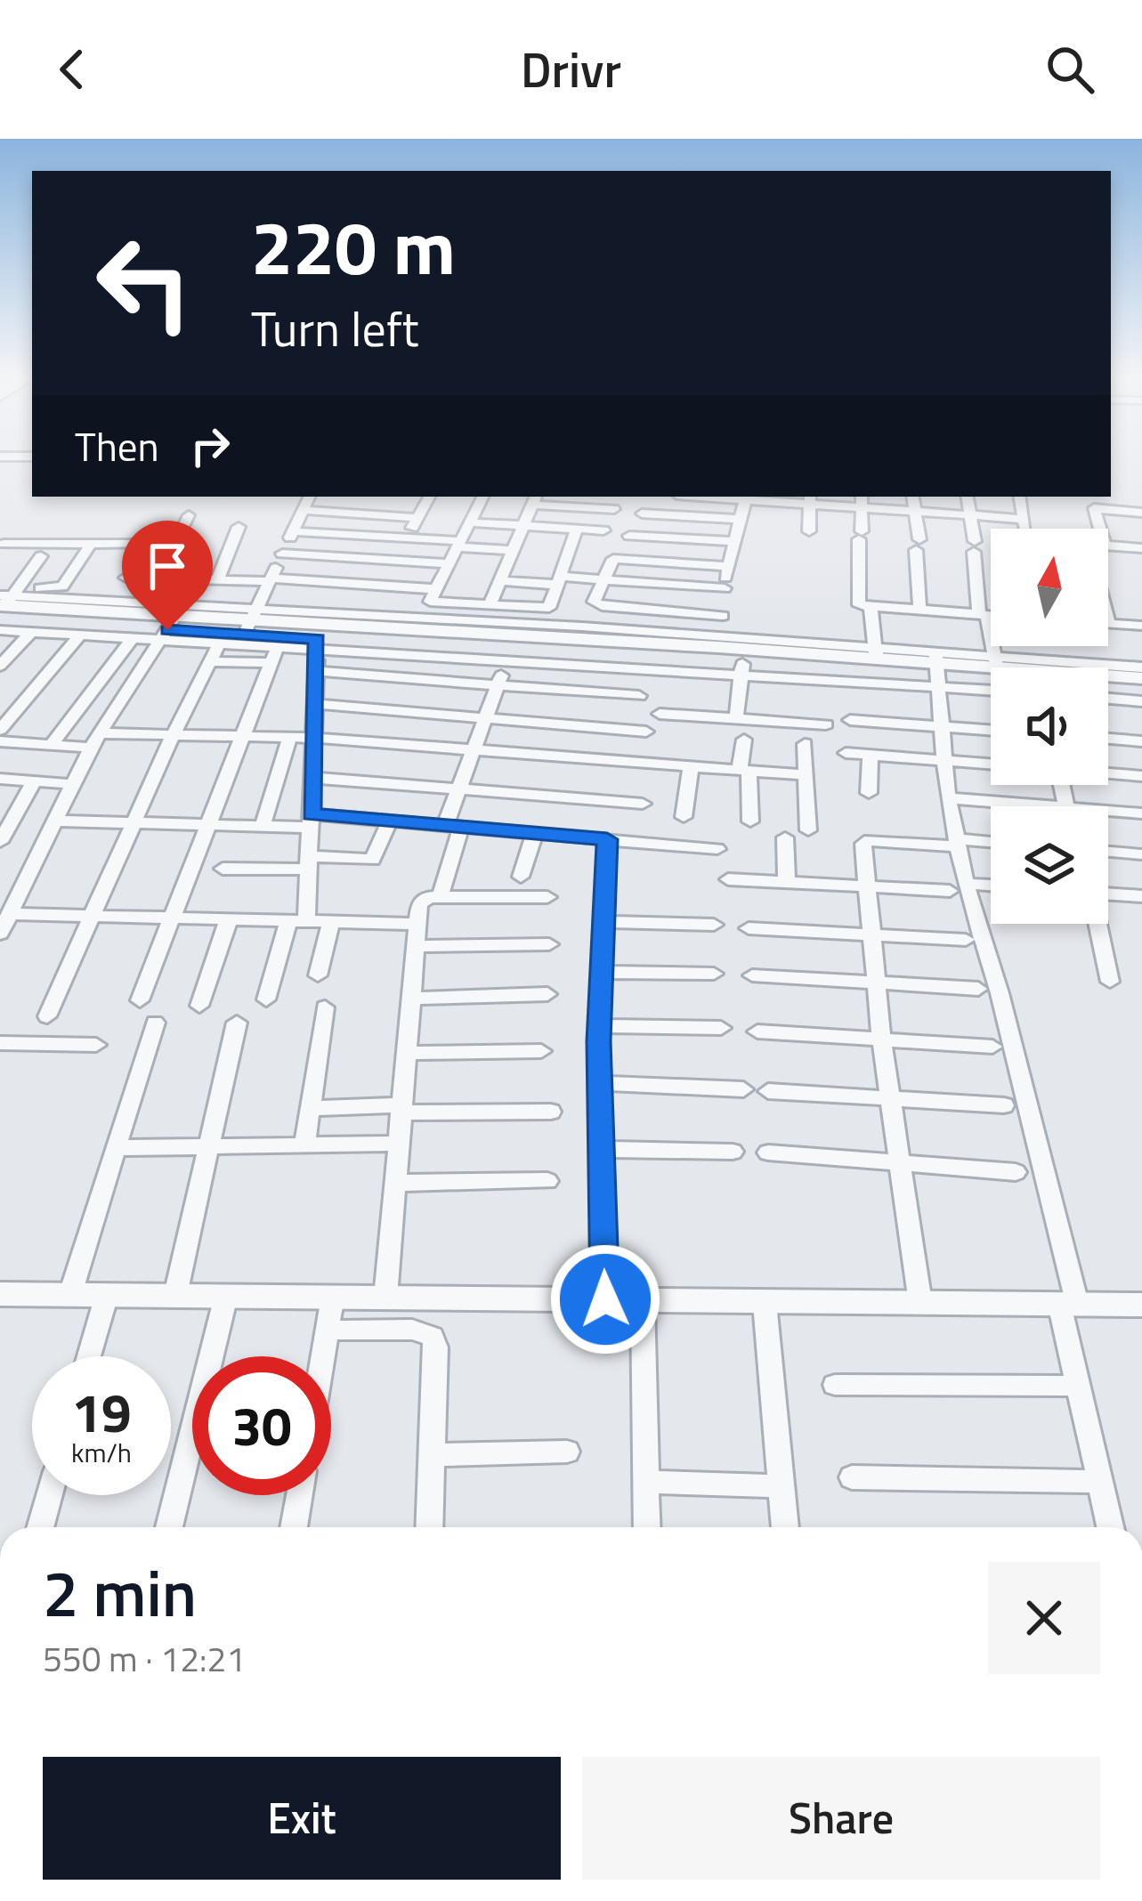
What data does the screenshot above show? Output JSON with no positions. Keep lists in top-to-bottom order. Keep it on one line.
{"north":"top","page":{"header":"Drivr","turn":["220 m","Turn left"],"then":"Then","speed":"19 km/h","limit":"30","heading":["2 min","550 m · 12:21"],"buttons":["Exit","Share"]}}
